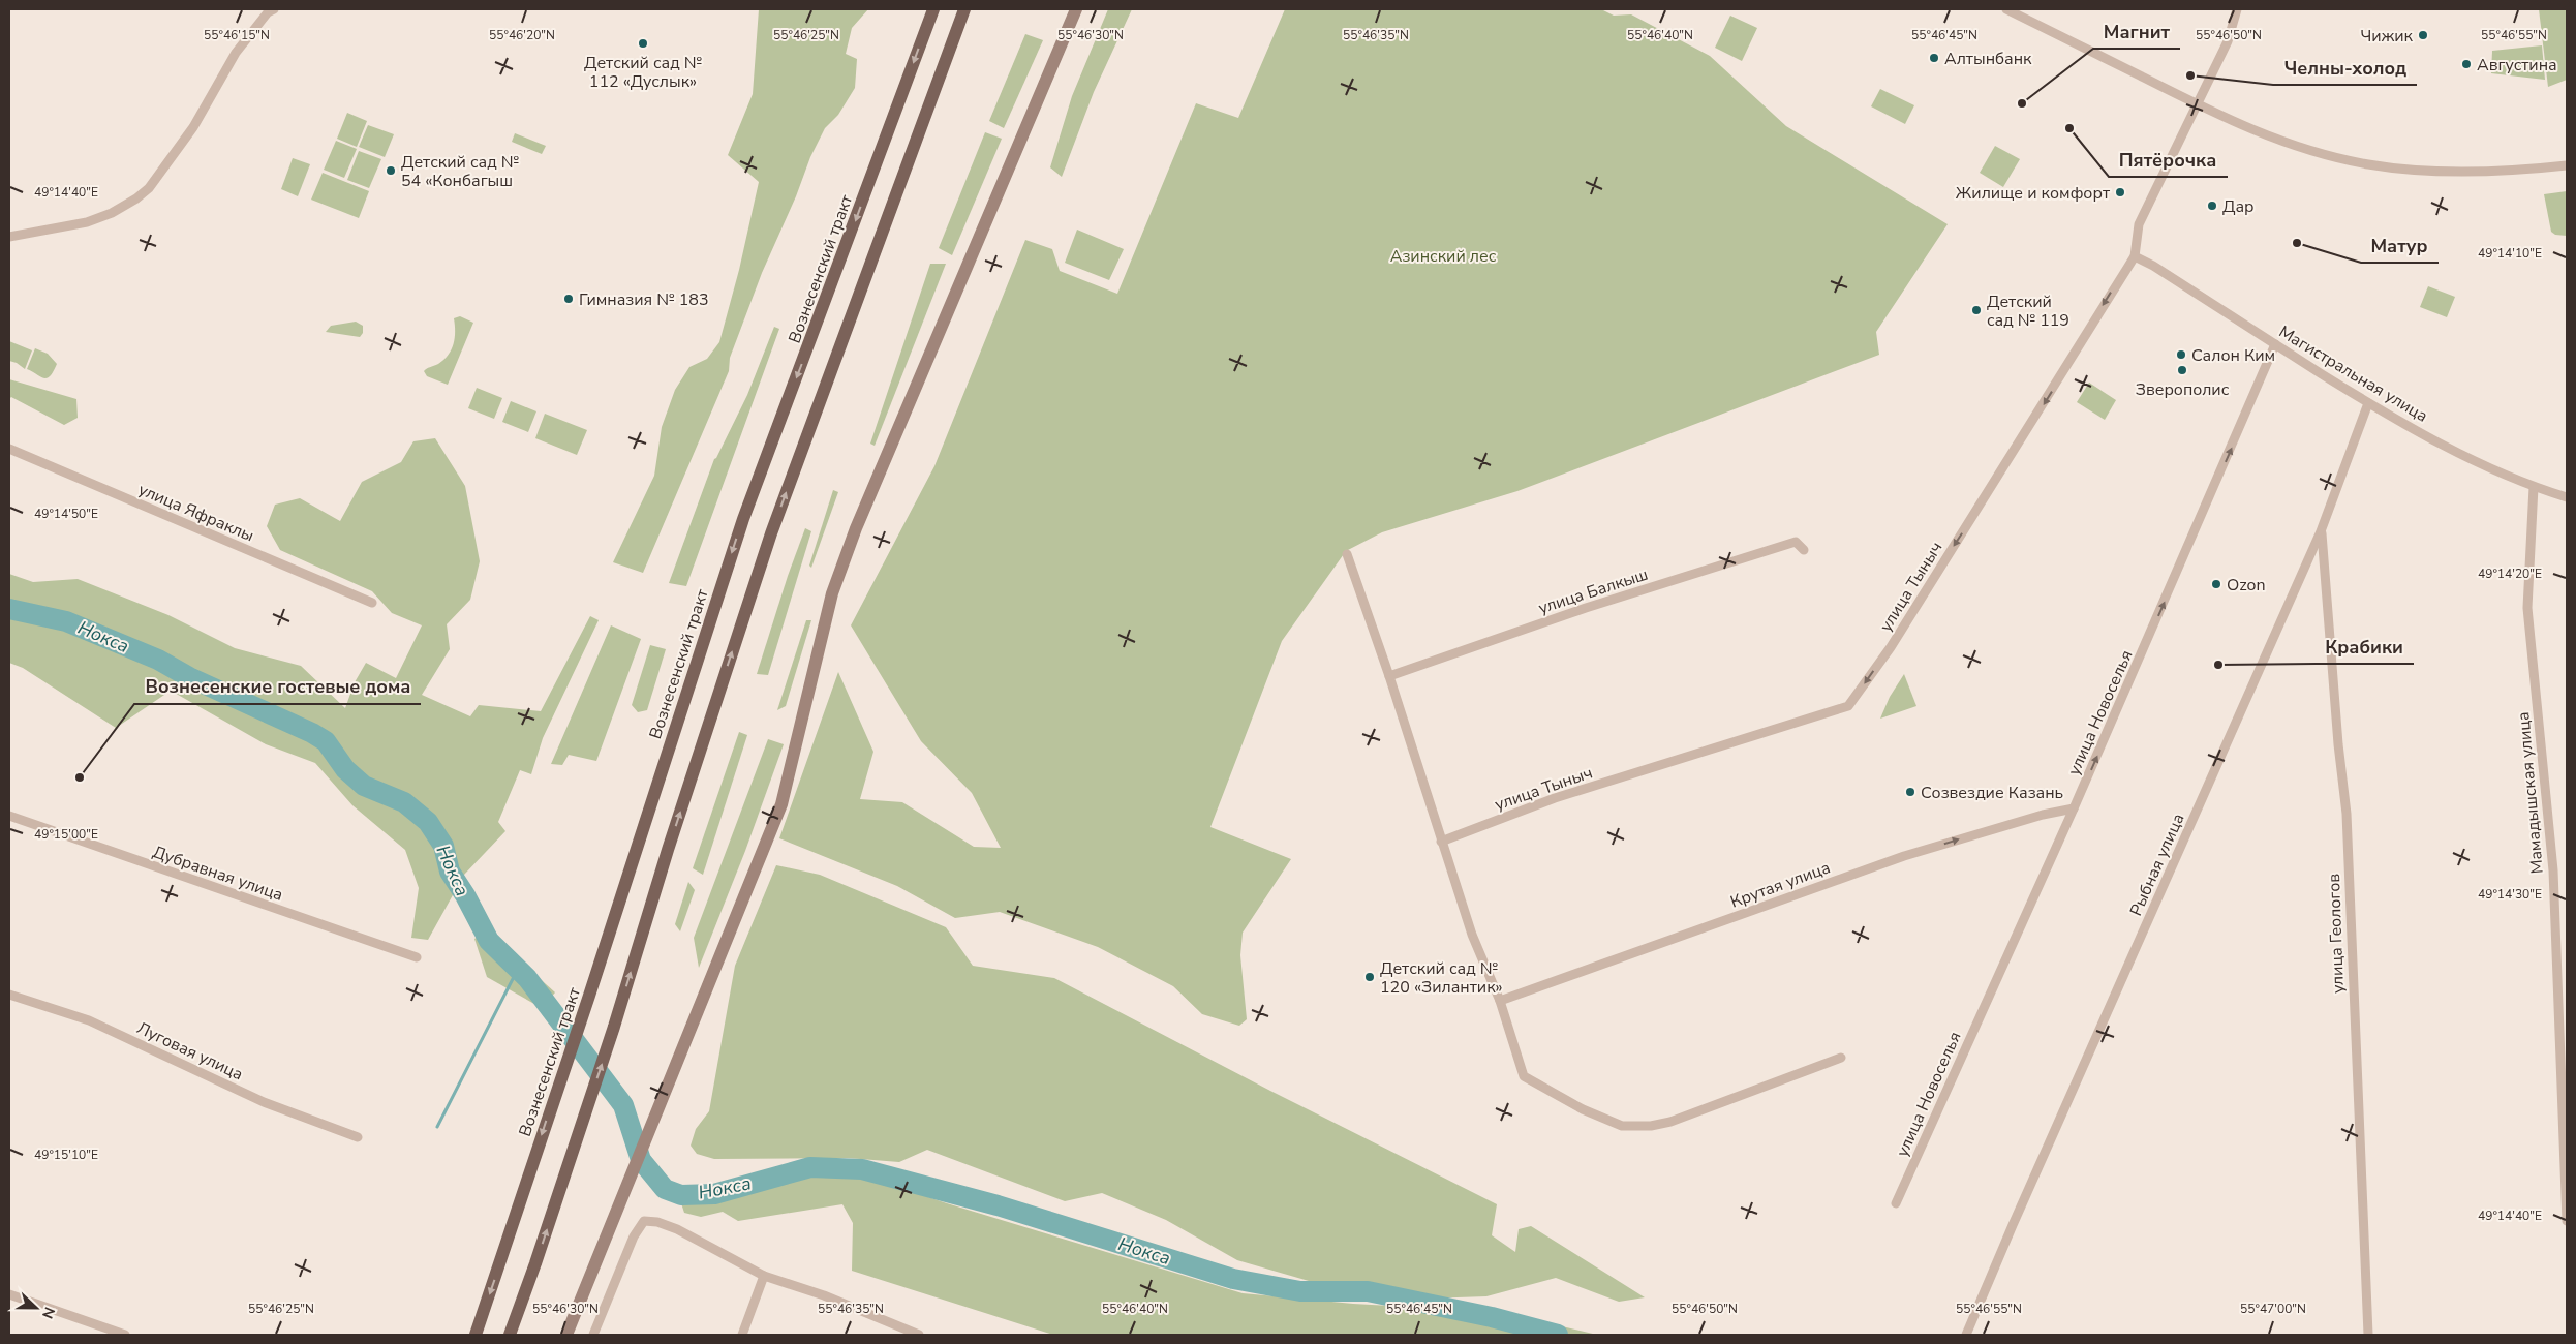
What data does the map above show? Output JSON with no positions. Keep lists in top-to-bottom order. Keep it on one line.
{"streets":{"main road":["Вознесенский тракт"],"street":["Магистральная улица","улица Яфраклы","улица Тыныч","улица Балкыш","улица Новоселья","Мамадышская улица","Рыбная улица","Дубравная улица","Крутая улица","улица Геологов","Луговая улица"]},"crossings":[["Магистральная улица","улица Тыныч"],["Магистральная улица","улица Новоселья"],["Магистральная улица","Мамадышская улица"],["Магистральная улица","Рыбная улица"],["улица Новоселья","Крутая улица"],["Рыбная улица","улица Геологов"]],"one_way":["улица Тыныч","улица Новоселья","Крутая улица"],"water":["Нокса"],"parks":["Азинский лес"],"places":["Чижик","Детский сад № 112 «Дуслык»","Алтынбанк","Августина","Челны-холод","Магнит","Пятёрочка","Детский сад № 54 «Конбагыш","Жилище и комфорт","Дар","Матур","Гимназия № 183","Детский сад № 119","Салон Ким","Зверополис","Ozon","Крабики","Вознесенские гостевые дома","Созвездие Казань","Детский сад № 120 «Зилантик»"],"north":"right","coordinates":["55°46'15\"N","55°46'20\"N","55°46'25\"N","55°46'30\"N","55°46'35\"N","55°46'40\"N","55°46'45\"N","55°46'50\"N","55°46'55\"N","49°14'40\"E","49°14'10\"E","49°14'50\"E","49°14'20\"E","49°15'00\"E","49°14'30\"E","49°15'10\"E","55°47'00\"N"]}
